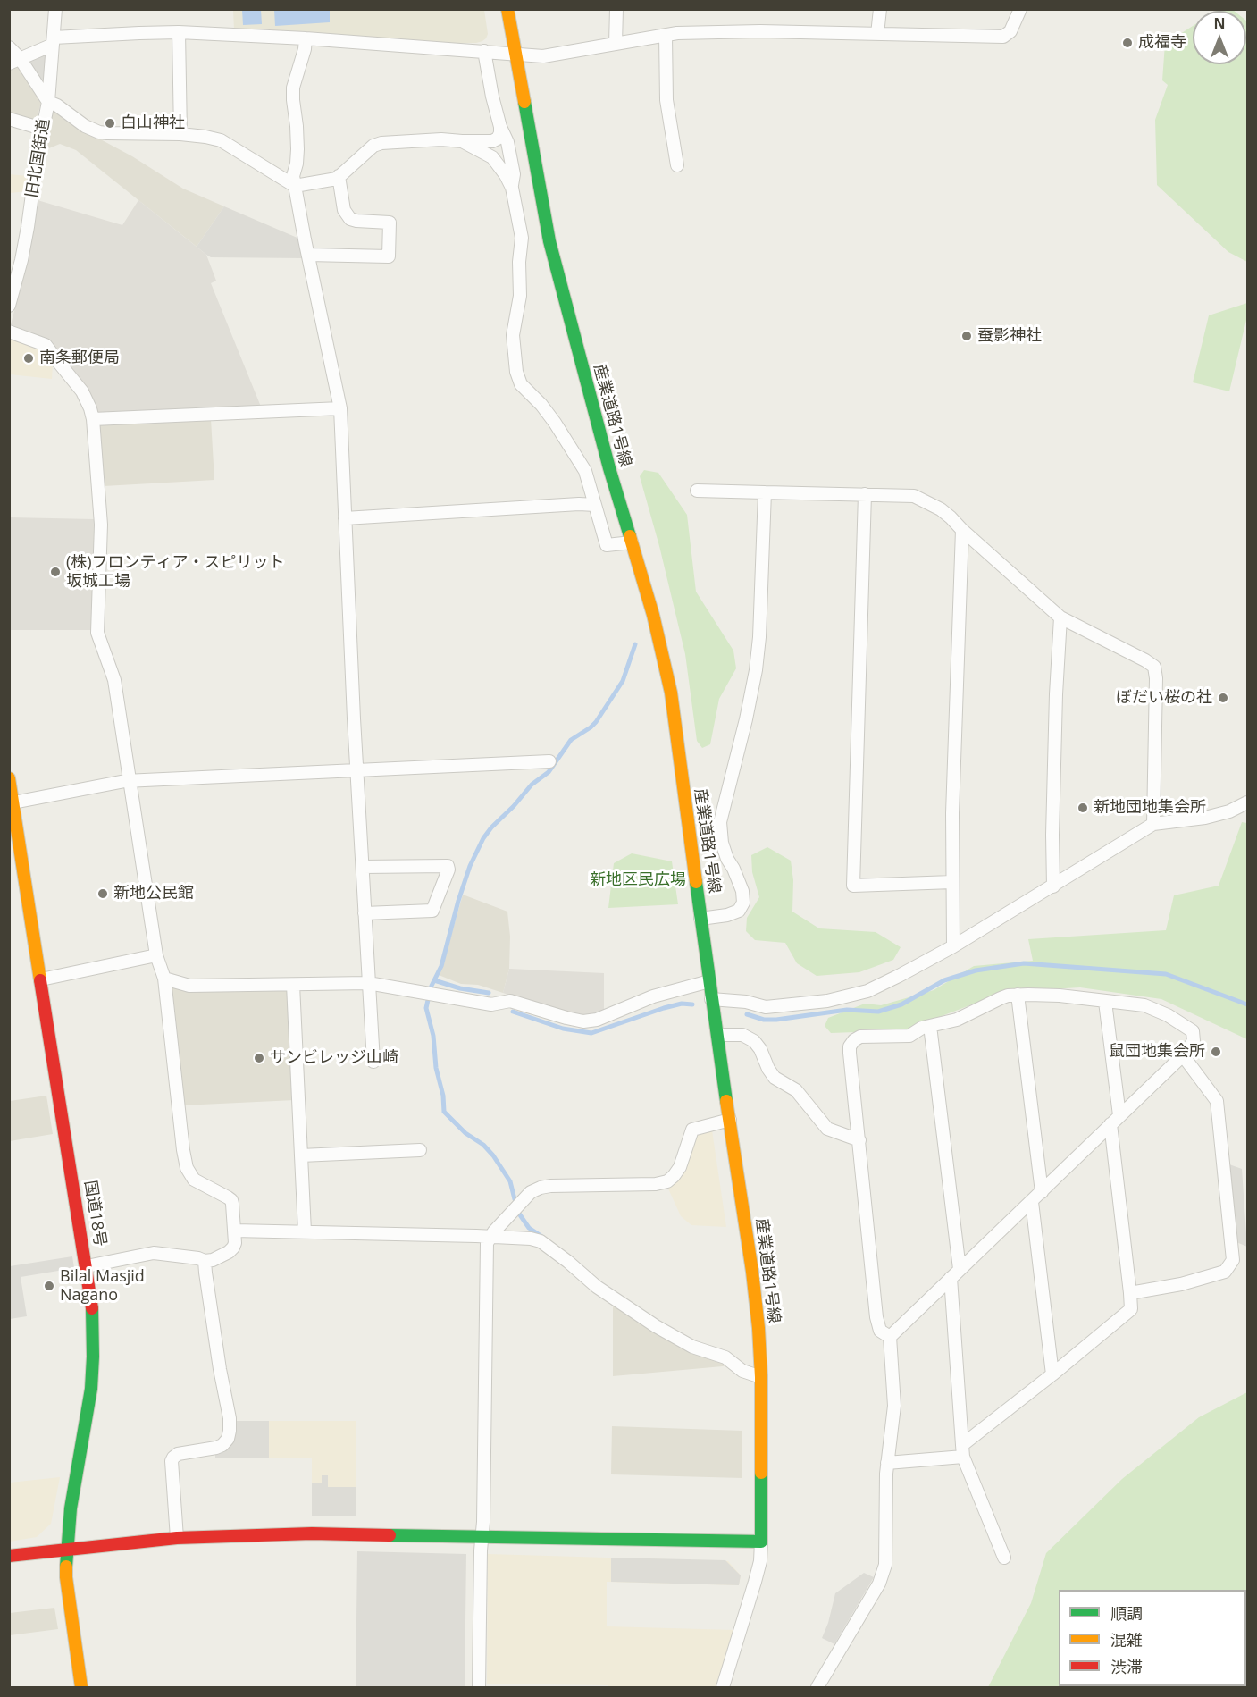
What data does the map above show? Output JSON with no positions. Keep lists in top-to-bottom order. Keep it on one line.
{"streets":{"main road":["産業道路1号線","国道18号"],"street":["旧北国街道"]},"parks":["新地区民広場"],"places":["成福寺","白山神社","蚕影神社","南条郵便局","(株)フロンティア・スピリット 坂城工場","ぼだい桜の社","新地団地集会所","新地公民館","鼠団地集会所","サンビレッジ山崎","Bilal Masjid Nagano"],"legend":["順調","混雑","渋滞"],"north":"top"}
